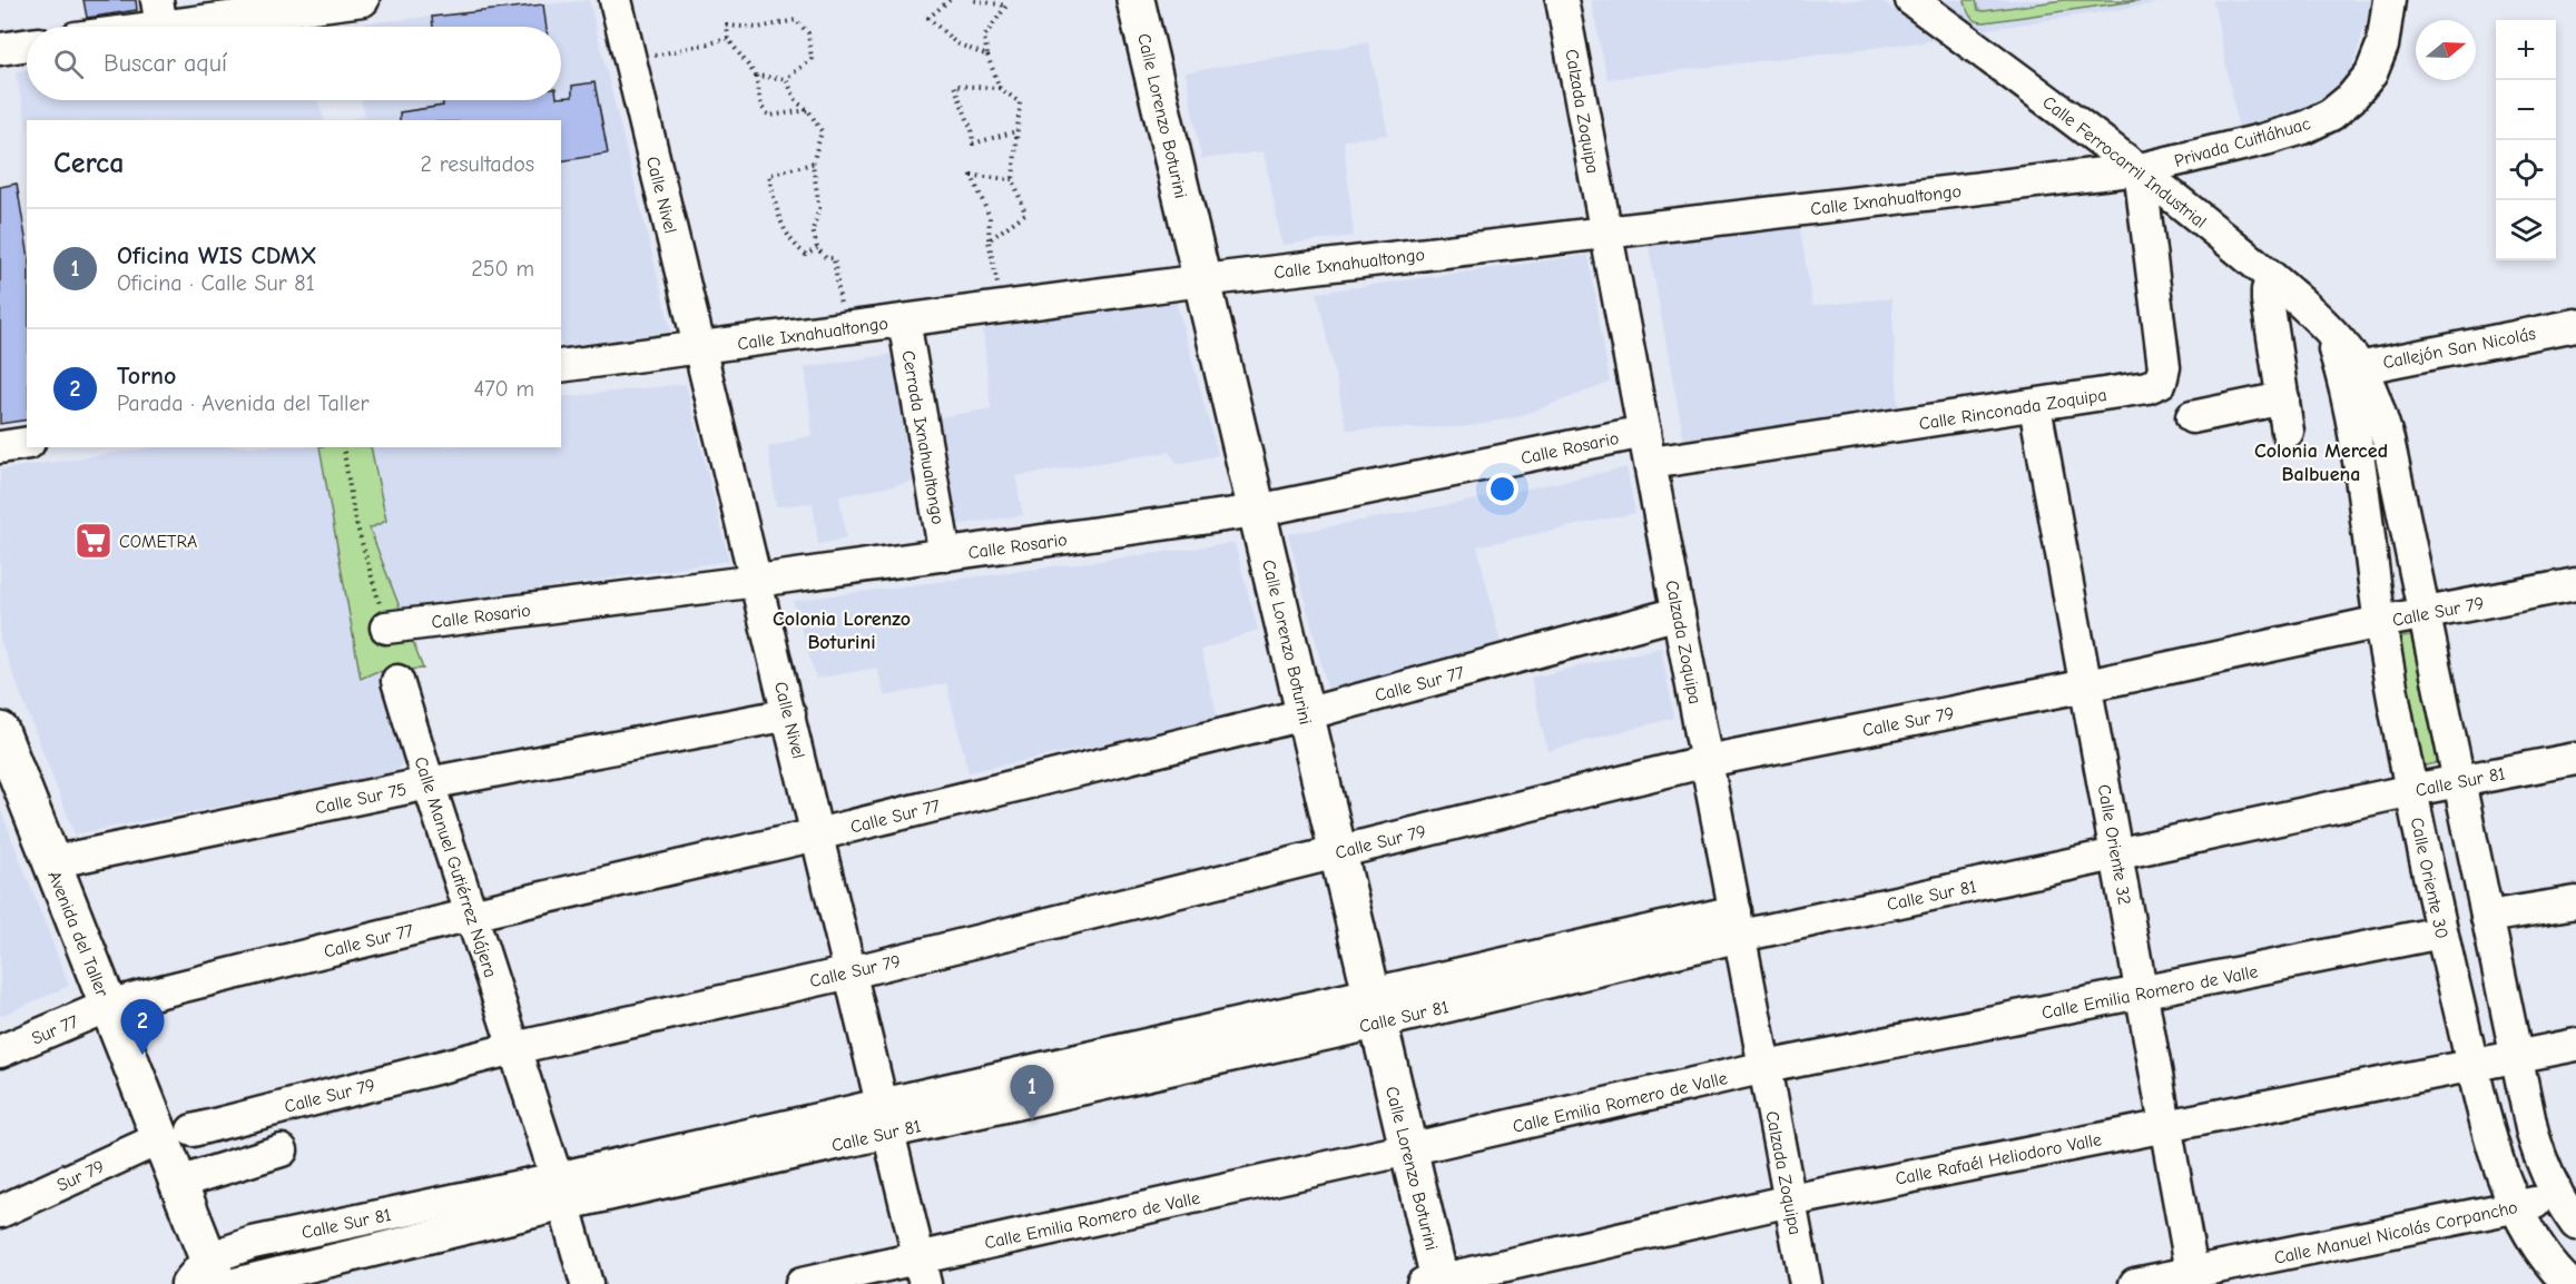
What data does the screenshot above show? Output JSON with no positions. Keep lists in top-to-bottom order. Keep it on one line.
{"streets":{"main road":["Calle Lorenzo Boturini","Avenida del Taller"],"street":["Calzada Zoquipa","Privada Cuitláhuac","Calle Ferrocarril Industrial","Calle Nivel","Calle Ixnahualtongo","Callejón San Nicolás","Calle Rinconada Zoquipa","Cerrada Ixnahualtongo","Calle Rosario","Calle Sur 79","Calle Sur 77","Calle Sur 81","Calle Sur 75","Calle Oriente 32","Calle Manuel Gutiérrez Nájera","Calle Oriente 30","Calle Emilia Romero de Valle","Sur 77","Calle Rafaél Heliodoro Valle","Sur 79","Calle Manuel Nicolás Corpancho"]},"crossings":[["Calzada Zoquipa","Calle Ixnahualtongo"],["Calzada Zoquipa","Calle Rinconada Zoquipa"],["Calzada Zoquipa","Calle Rosario"],["Calzada Zoquipa","Calle Sur 79"],["Calzada Zoquipa","Calle Sur 77"],["Calzada Zoquipa","Calle Sur 81"],["Calzada Zoquipa","Calle Emilia Romero de Valle"],["Calzada Zoquipa","Calle Rafaél Heliodoro Valle"],["Calle Lorenzo Boturini","Calle Ixnahualtongo"],["Calle Lorenzo Boturini","Calle Rosario"],["Calle Lorenzo Boturini","Calle Sur 79"],["Calle Lorenzo Boturini","Calle Sur 77"],["Calle Lorenzo Boturini","Calle Sur 81"],["Calle Lorenzo Boturini","Calle Emilia Romero de Valle"],["Calle Lorenzo Boturini","Calle Rafaél Heliodoro Valle"],["Privada Cuitláhuac","Calle Ferrocarril Industrial"],["Privada Cuitláhuac","Calle Ixnahualtongo"],["Privada Cuitláhuac","Calle Rinconada Zoquipa"],["Calle Ferrocarril Industrial","Calle Ixnahualtongo"],["Calle Ferrocarril Industrial","Callejón San Nicolás"],["Calle Ferrocarril Industrial","Calle Rinconada Zoquipa"],["Calle Ferrocarril Industrial","Calle Oriente 30"],["Calle Nivel","Calle Ixnahualtongo"],["Calle Nivel","Calle Rosario"],["Calle Nivel","Calle Sur 79"],["Calle Nivel","Calle Sur 77"],["Calle Nivel","Calle Sur 81"],["Calle Nivel","Calle Sur 75"],["Calle Nivel","Calle Emilia Romero de Valle"],["Calle Ixnahualtongo","Calle Rinconada Zoquipa"],["Calle Ixnahualtongo","Cerrada Ixnahualtongo"],["Callejón San Nicolás","Calle Oriente 30"],["Calle Rinconada Zoquipa","Calle Oriente 32"],["Cerrada Ixnahualtongo","Calle Rosario"],["Calle Sur 79","Calle Oriente 32"],["Calle Sur 79","Calle Manuel Gutiérrez Nájera"],["Calle Sur 79","Calle Oriente 30"],["Calle Sur 79","Avenida del Taller"],["Calle Sur 79","Sur 79"],["Calle Sur 77","Calle Manuel Gutiérrez Nájera"],["Calle Sur 77","Avenida del Taller"],["Calle Sur 77","Sur 77"],["Calle Sur 81","Calle Oriente 32"],["Calle Sur 81","Calle Manuel Gutiérrez Nájera"],["Calle Sur 81","Calle Oriente 30"],["Calle Sur 81","Avenida del Taller"],["Calle Sur 75","Calle Manuel Gutiérrez Nájera"],["Calle Sur 75","Avenida del Taller"],["Calle Oriente 32","Calle Emilia Romero de Valle"],["Calle Oriente 32","Calle Rafaél Heliodoro Valle"],["Calle Oriente 32","Calle Manuel Nicolás Corpancho"],["Calle Oriente 30","Calle Emilia Romero de Valle"],["Calle Oriente 30","Calle Rafaél Heliodoro Valle"],["Calle Oriente 30","Calle Manuel Nicolás Corpancho"],["Avenida del Taller","Sur 77"],["Avenida del Taller","Sur 79"]],"districts":["Colonia Merced Balbuena","Colonia Lorenzo Boturini"],"places":{"supermarket":["COMETRA"]},"north":"right","page":{"map_buttons":["+","−"],"search":"Buscar aquí","heading":["Cerca","2 resultados"],"list":[{"mark":"1","name":"Oficina WIS CDMX","note":"Oficina · Calle Sur 81","value":"250 m"},{"mark":"2","name":"Torno","note":"Parada · Avenida del Taller","value":"470 m"}],"pins":["2","1"]}}
